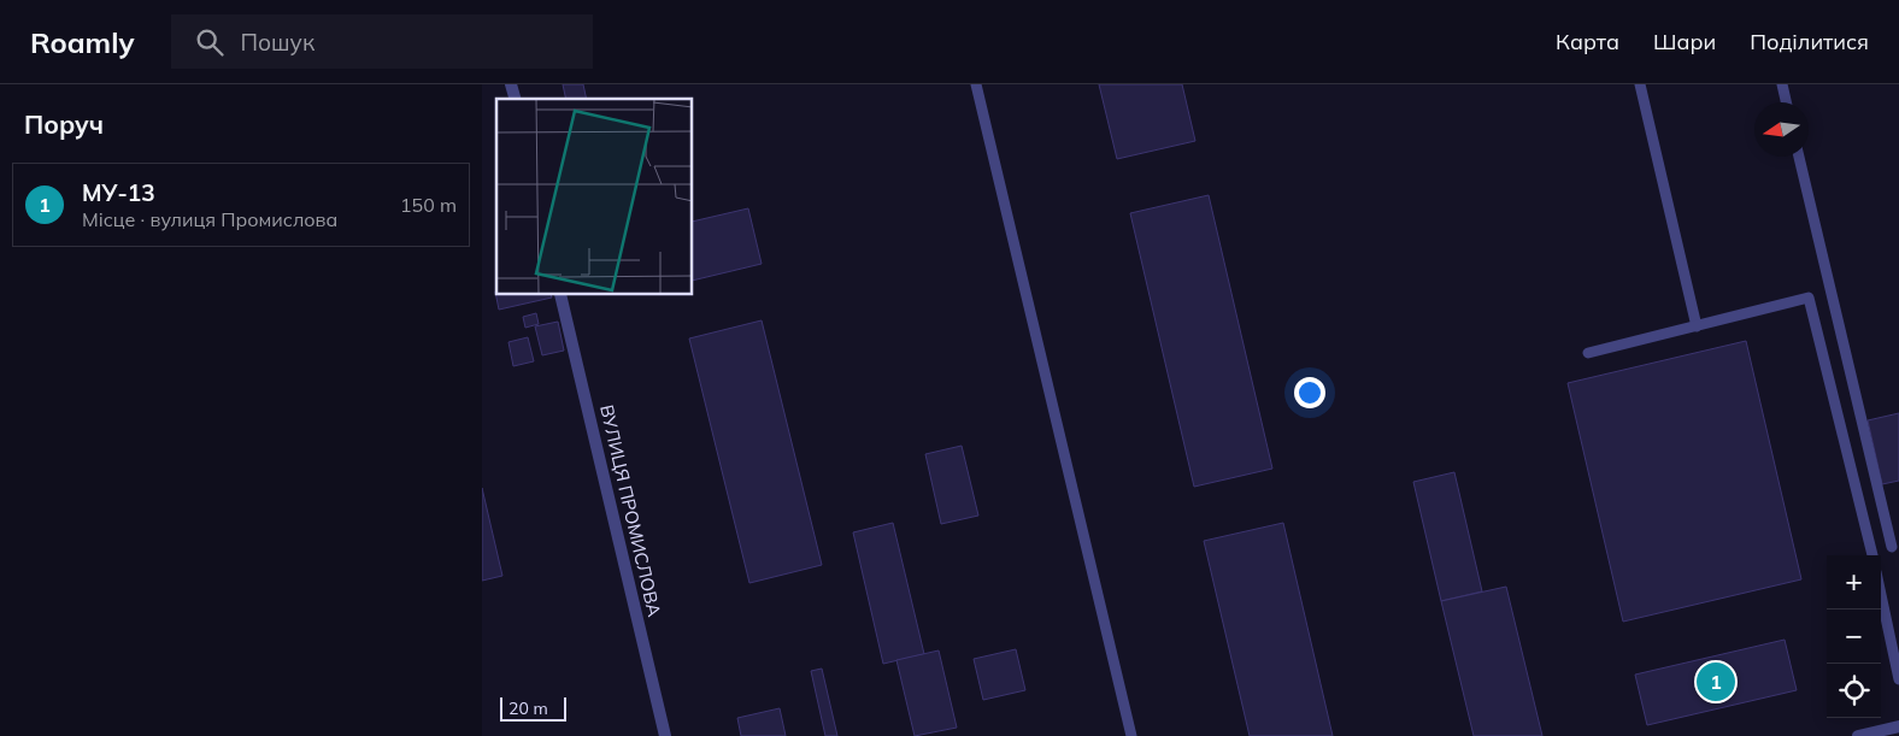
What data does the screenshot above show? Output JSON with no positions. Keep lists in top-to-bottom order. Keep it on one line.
{"streets":{"street":["ВУЛИЦЯ ПРОМИСЛОВА"]},"scale_bar":"20 m","north":"left","page":{"header":"Roamly","search":"Пошук","nav":["Карта","Шари","Поділитися"],"heading":"Поруч","list":[{"mark":"1","name":"МУ-13","note":"Місце · вулиця Промислова","value":"150 m"}],"map_buttons":["+","−"],"pins":"1","scale":"20 m"}}
